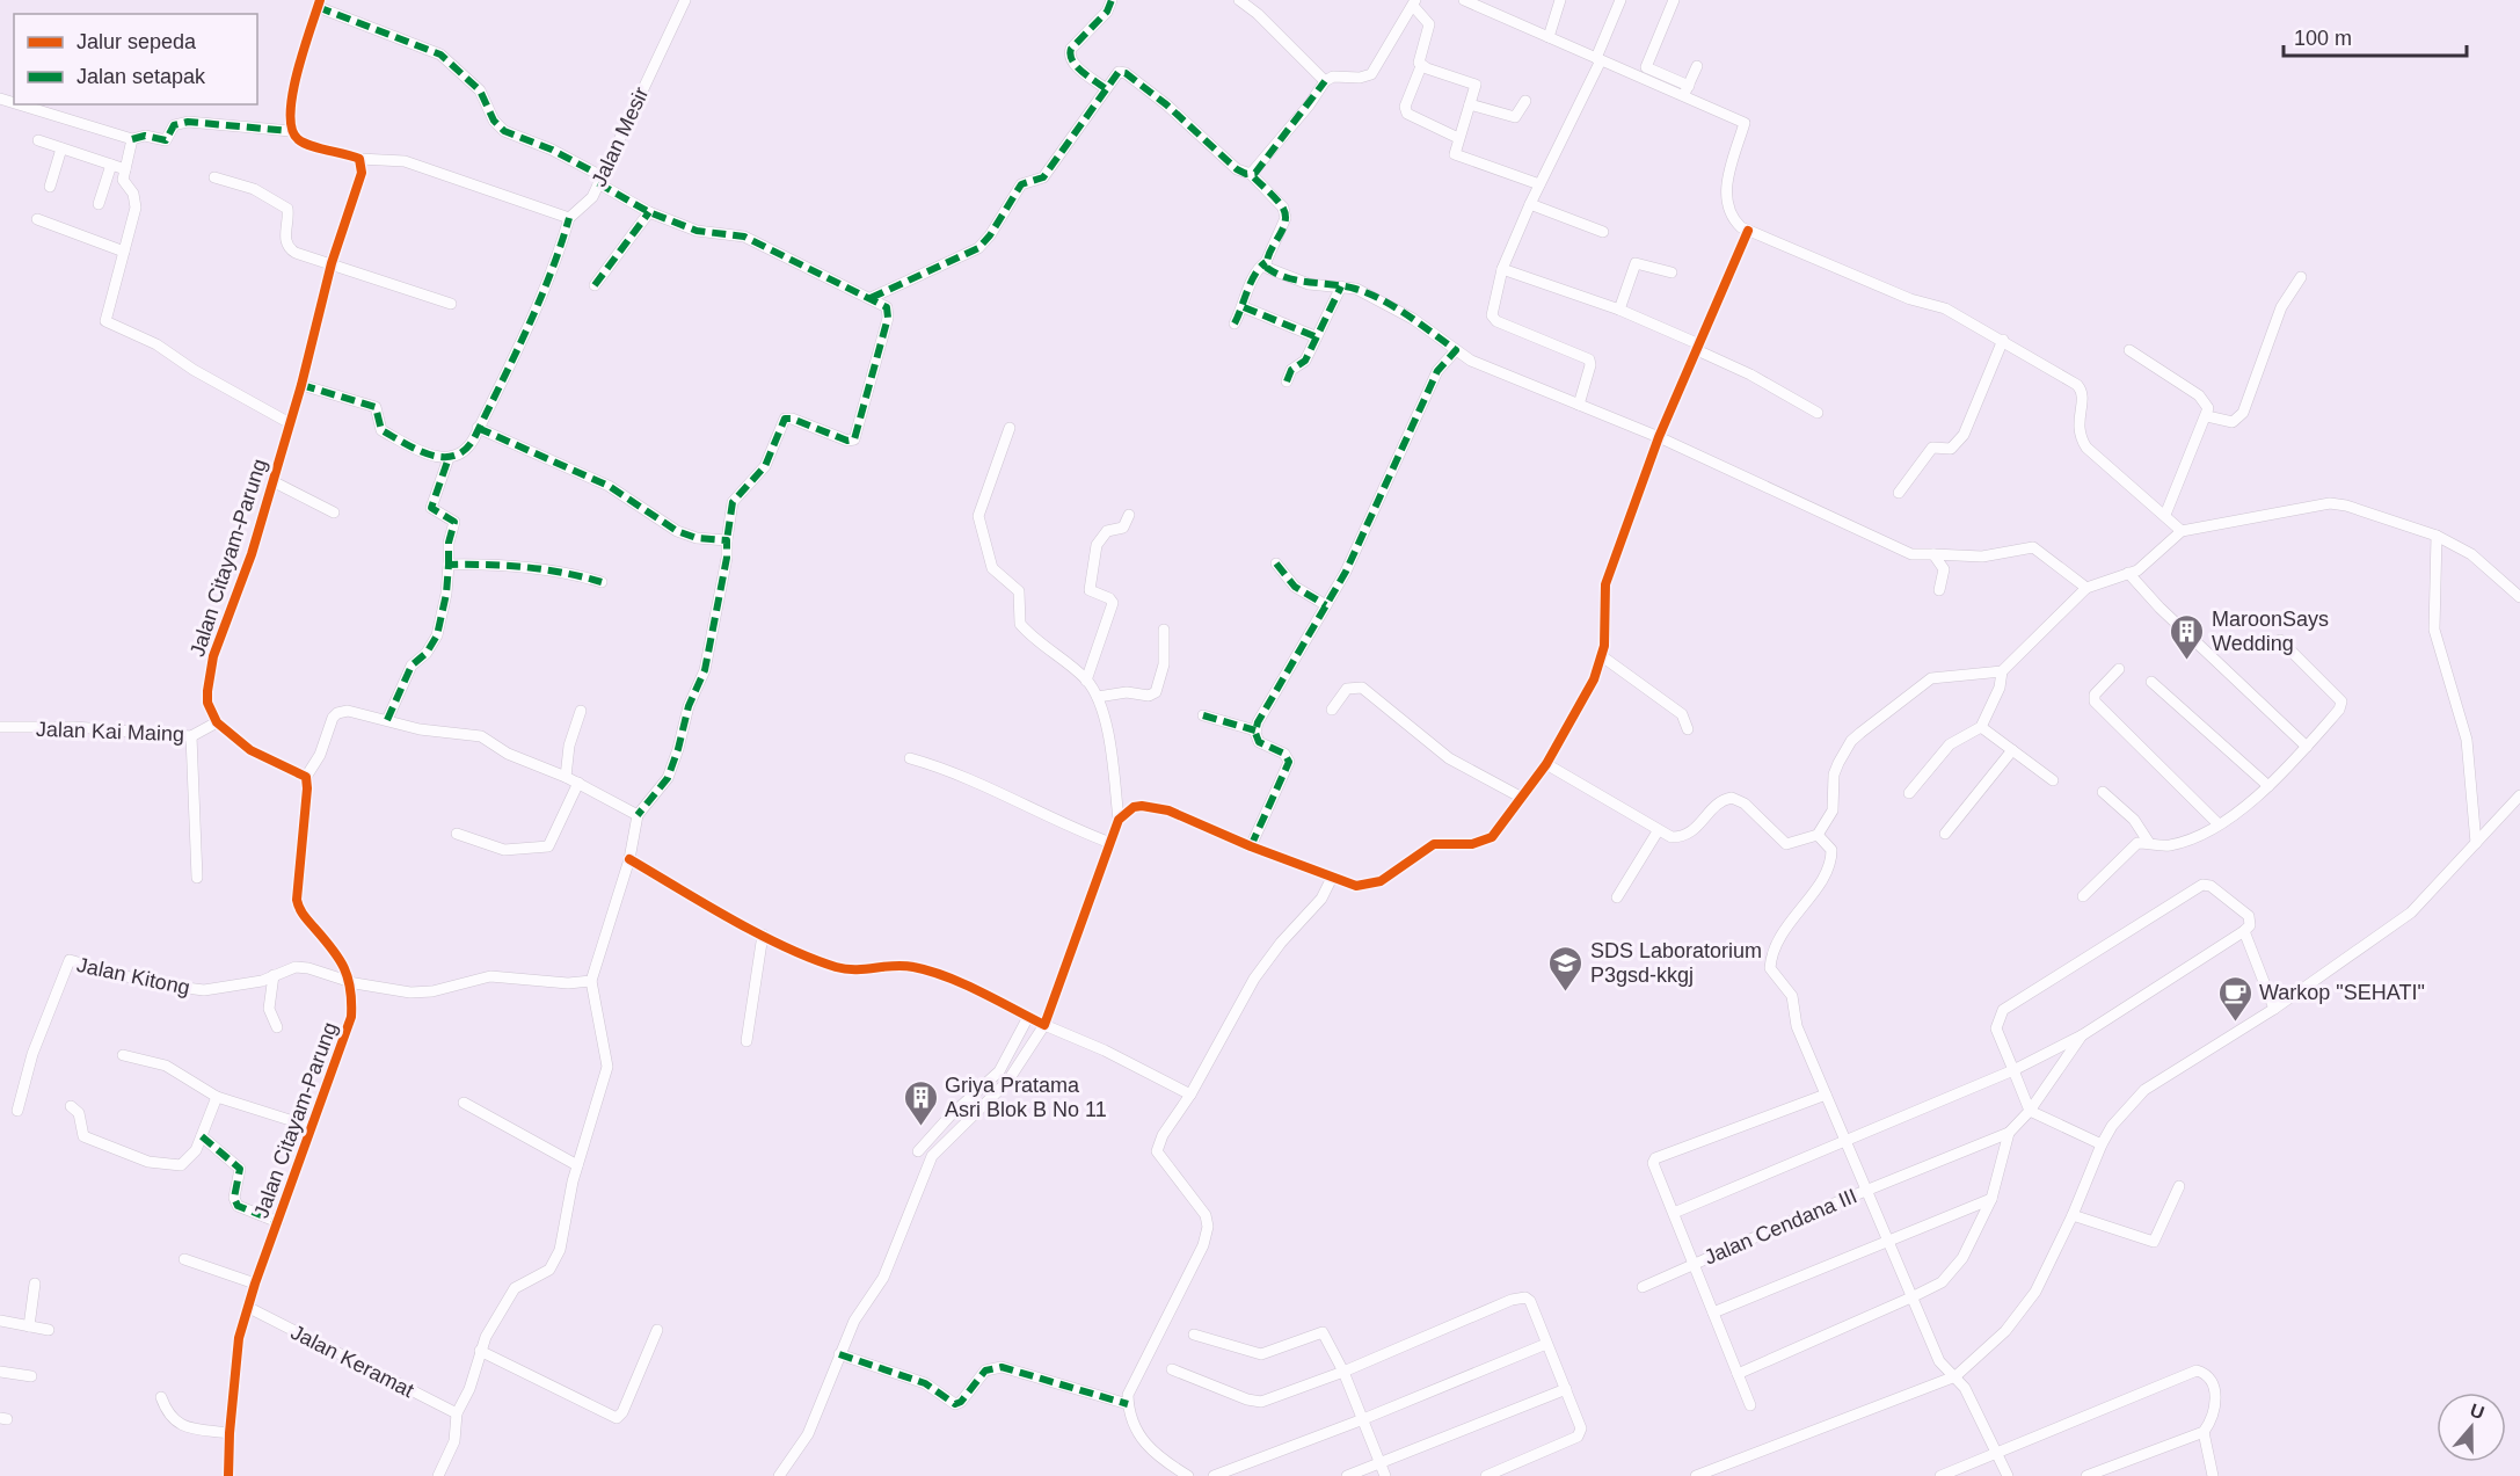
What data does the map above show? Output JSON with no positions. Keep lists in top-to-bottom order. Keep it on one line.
{"streets":{"street":["Jalan Mesir","Jalan Citayam-Parung","Jalan Kai Maing","Jalan Kitong","Jalan Cendana III","Jalan Keramat"]},"crossings":[["Jalan Citayam-Parung","Jalan Kai Maing"],["Jalan Citayam-Parung","Jalan Kitong"],["Jalan Citayam-Parung","Jalan Keramat"]],"places":{"building":["MaroonSays Wedding","Griya Pratama Asri Blok B No 11"],"school or university":["SDS Laboratorium P3gsd-kkgj"],"cafe":["Warkop \"SEHATI\""]},"legend":["Jalur sepeda","Jalan setapak"],"scale_bar":"100 m","north":"top"}
